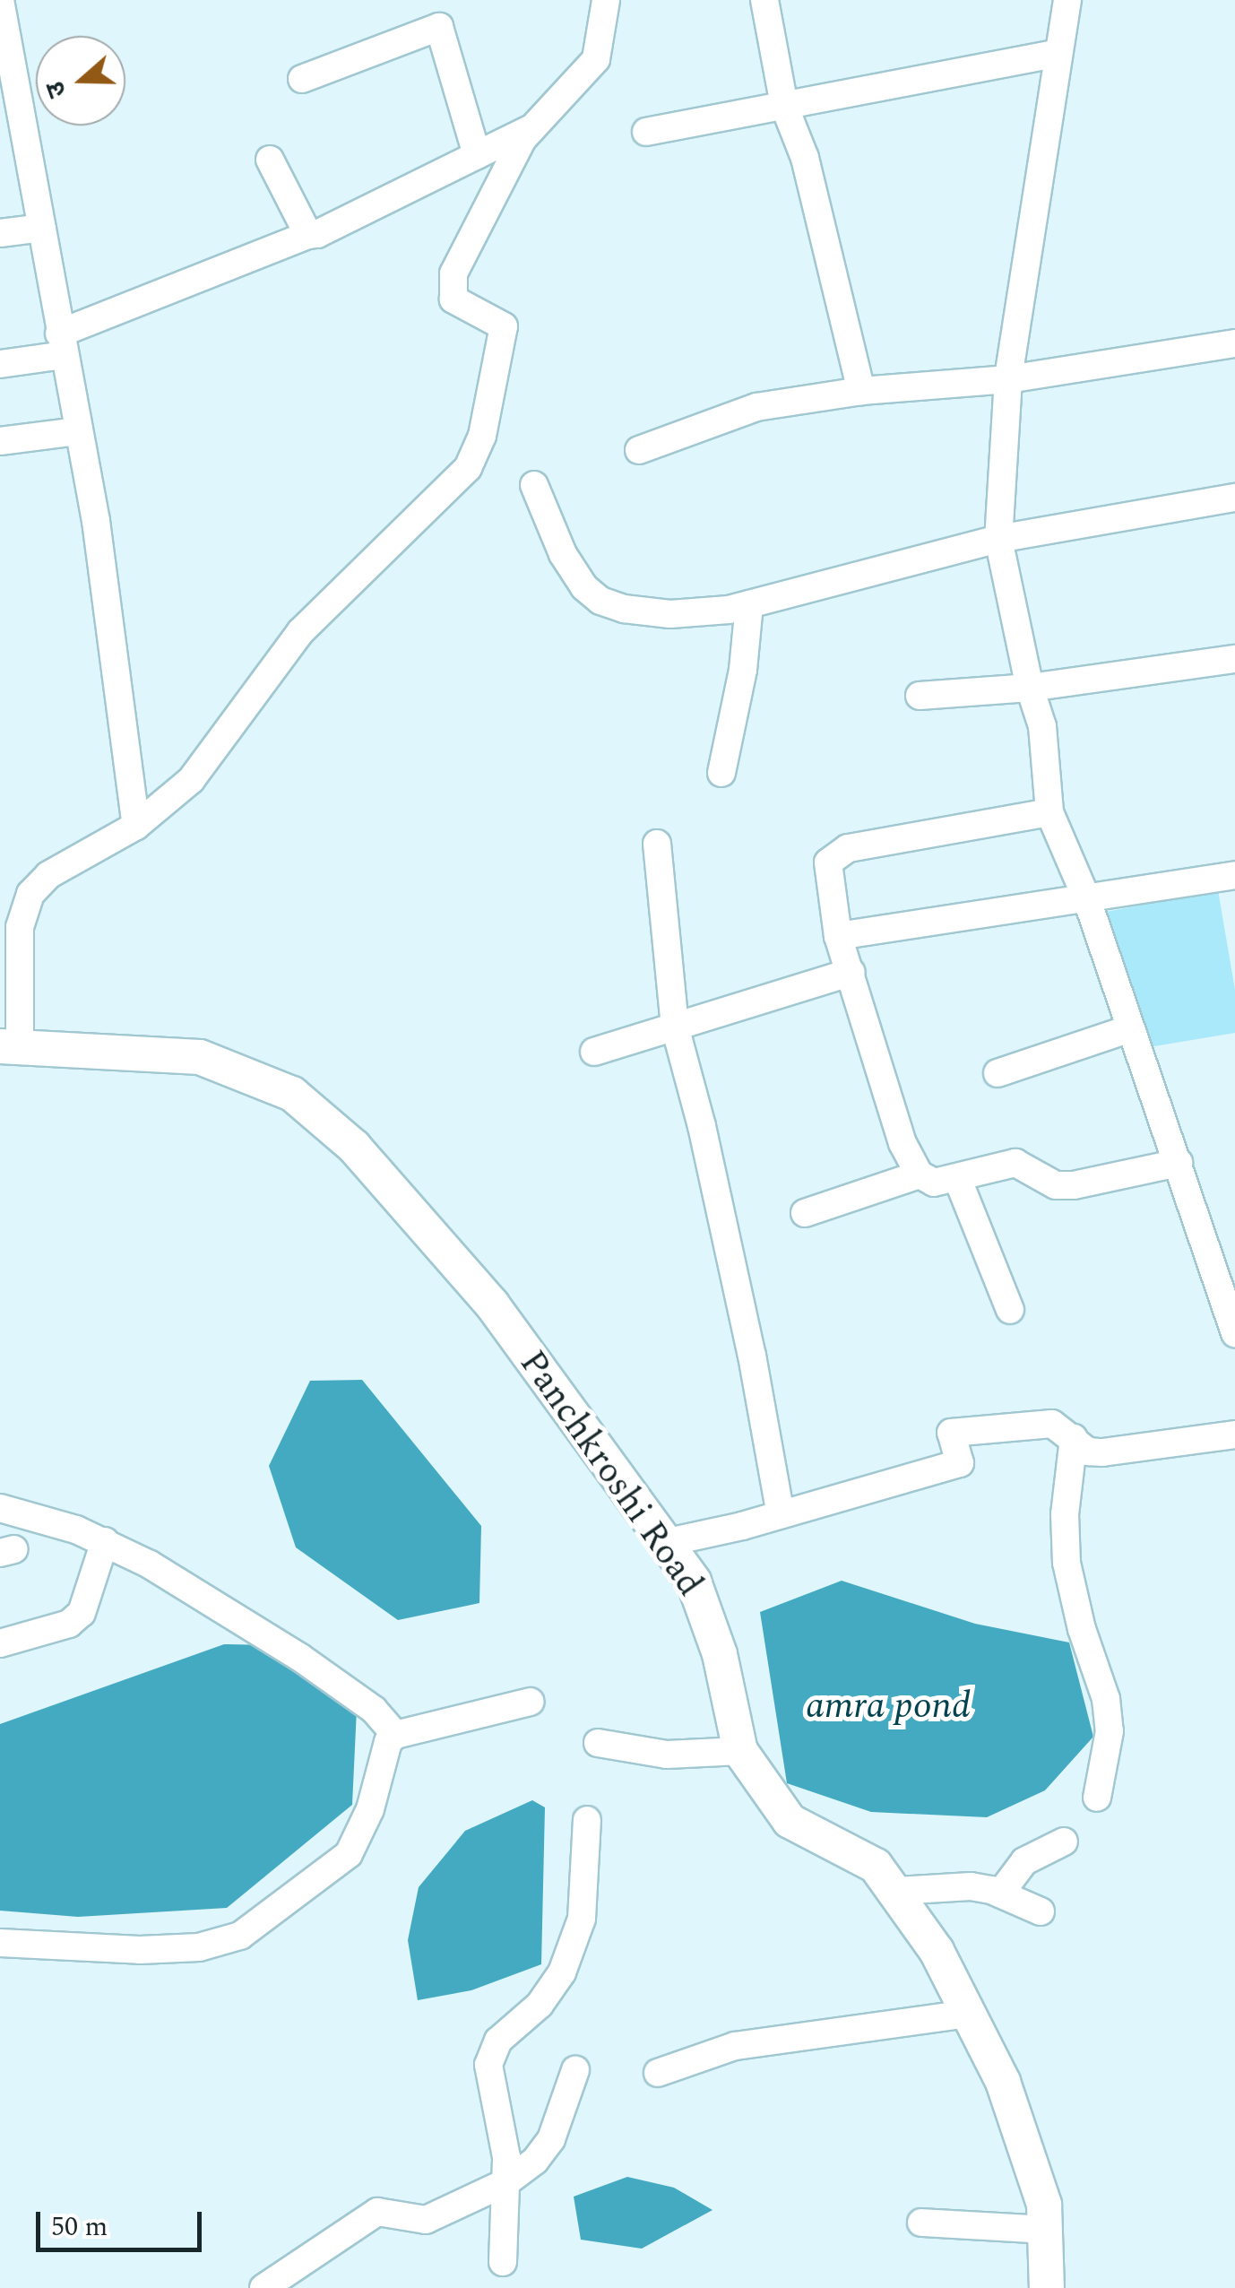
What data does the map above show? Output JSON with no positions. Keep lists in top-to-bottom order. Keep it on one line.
{"streets":{"street":["Panchkroshi Road"]},"water":["amra pond"],"scale_bar":"50 m","north":"left"}
